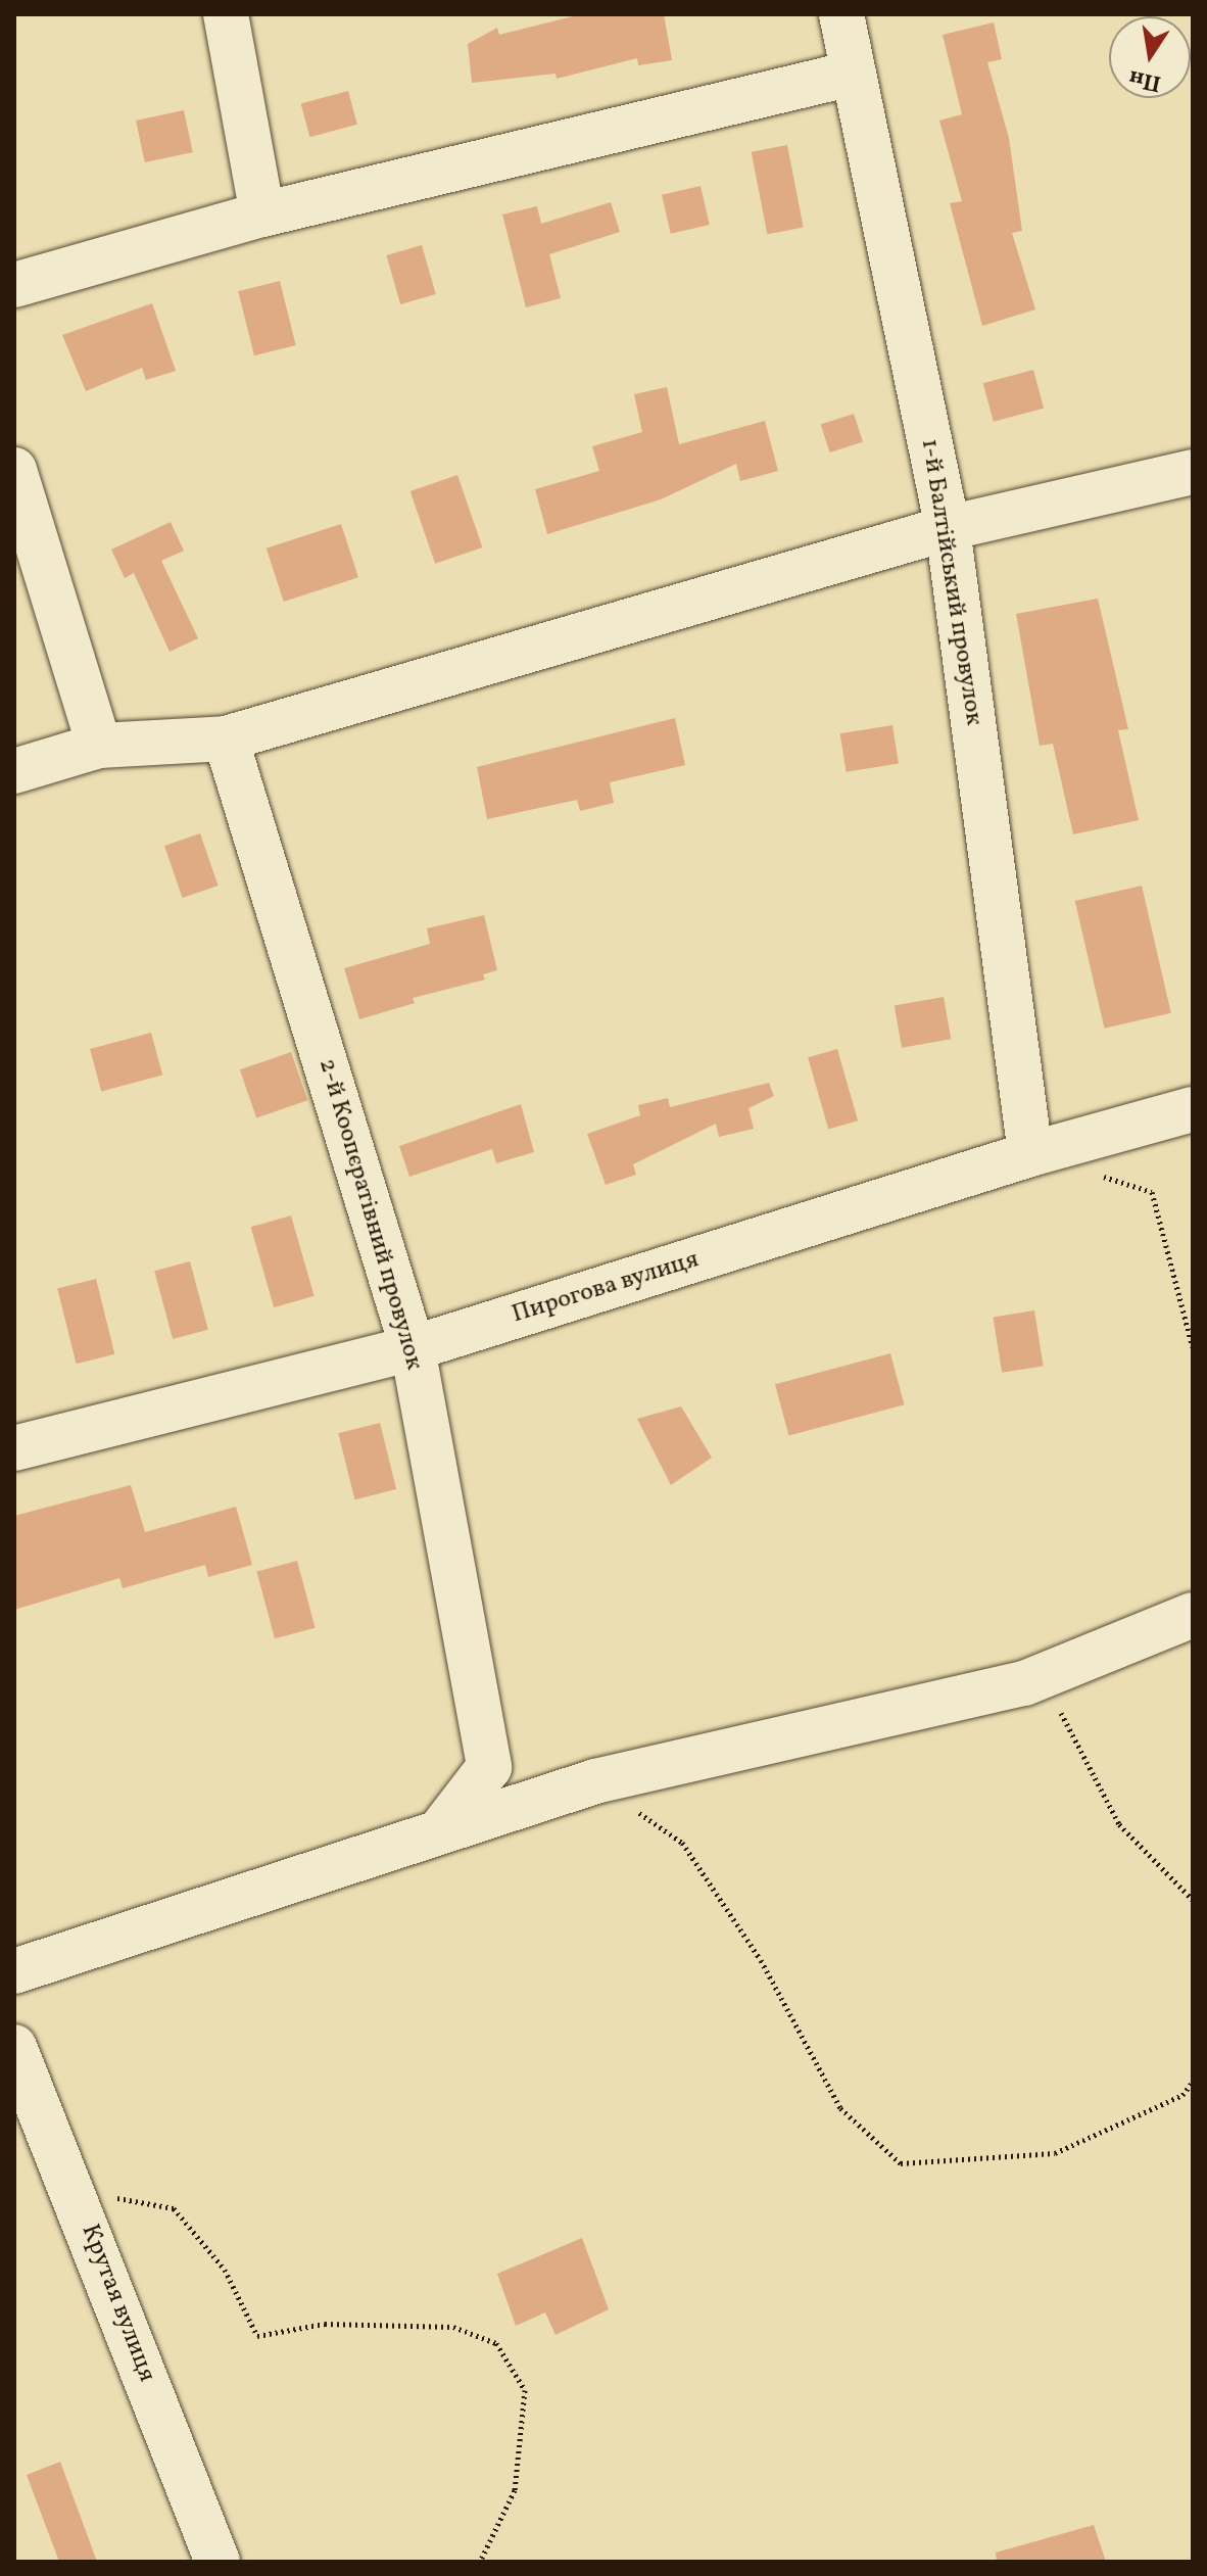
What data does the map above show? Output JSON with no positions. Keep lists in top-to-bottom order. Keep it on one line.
{"streets":{"street":["1-й Балтійський провулок","2-й Коопєратівний провулок","Пирогова вулиця","Крутая вулиця"]},"crossings":[["1-й Балтійський провулок","Пирогова вулиця"],["2-й Коопєратівний провулок","Пирогова вулиця"]],"north":"bottom"}
